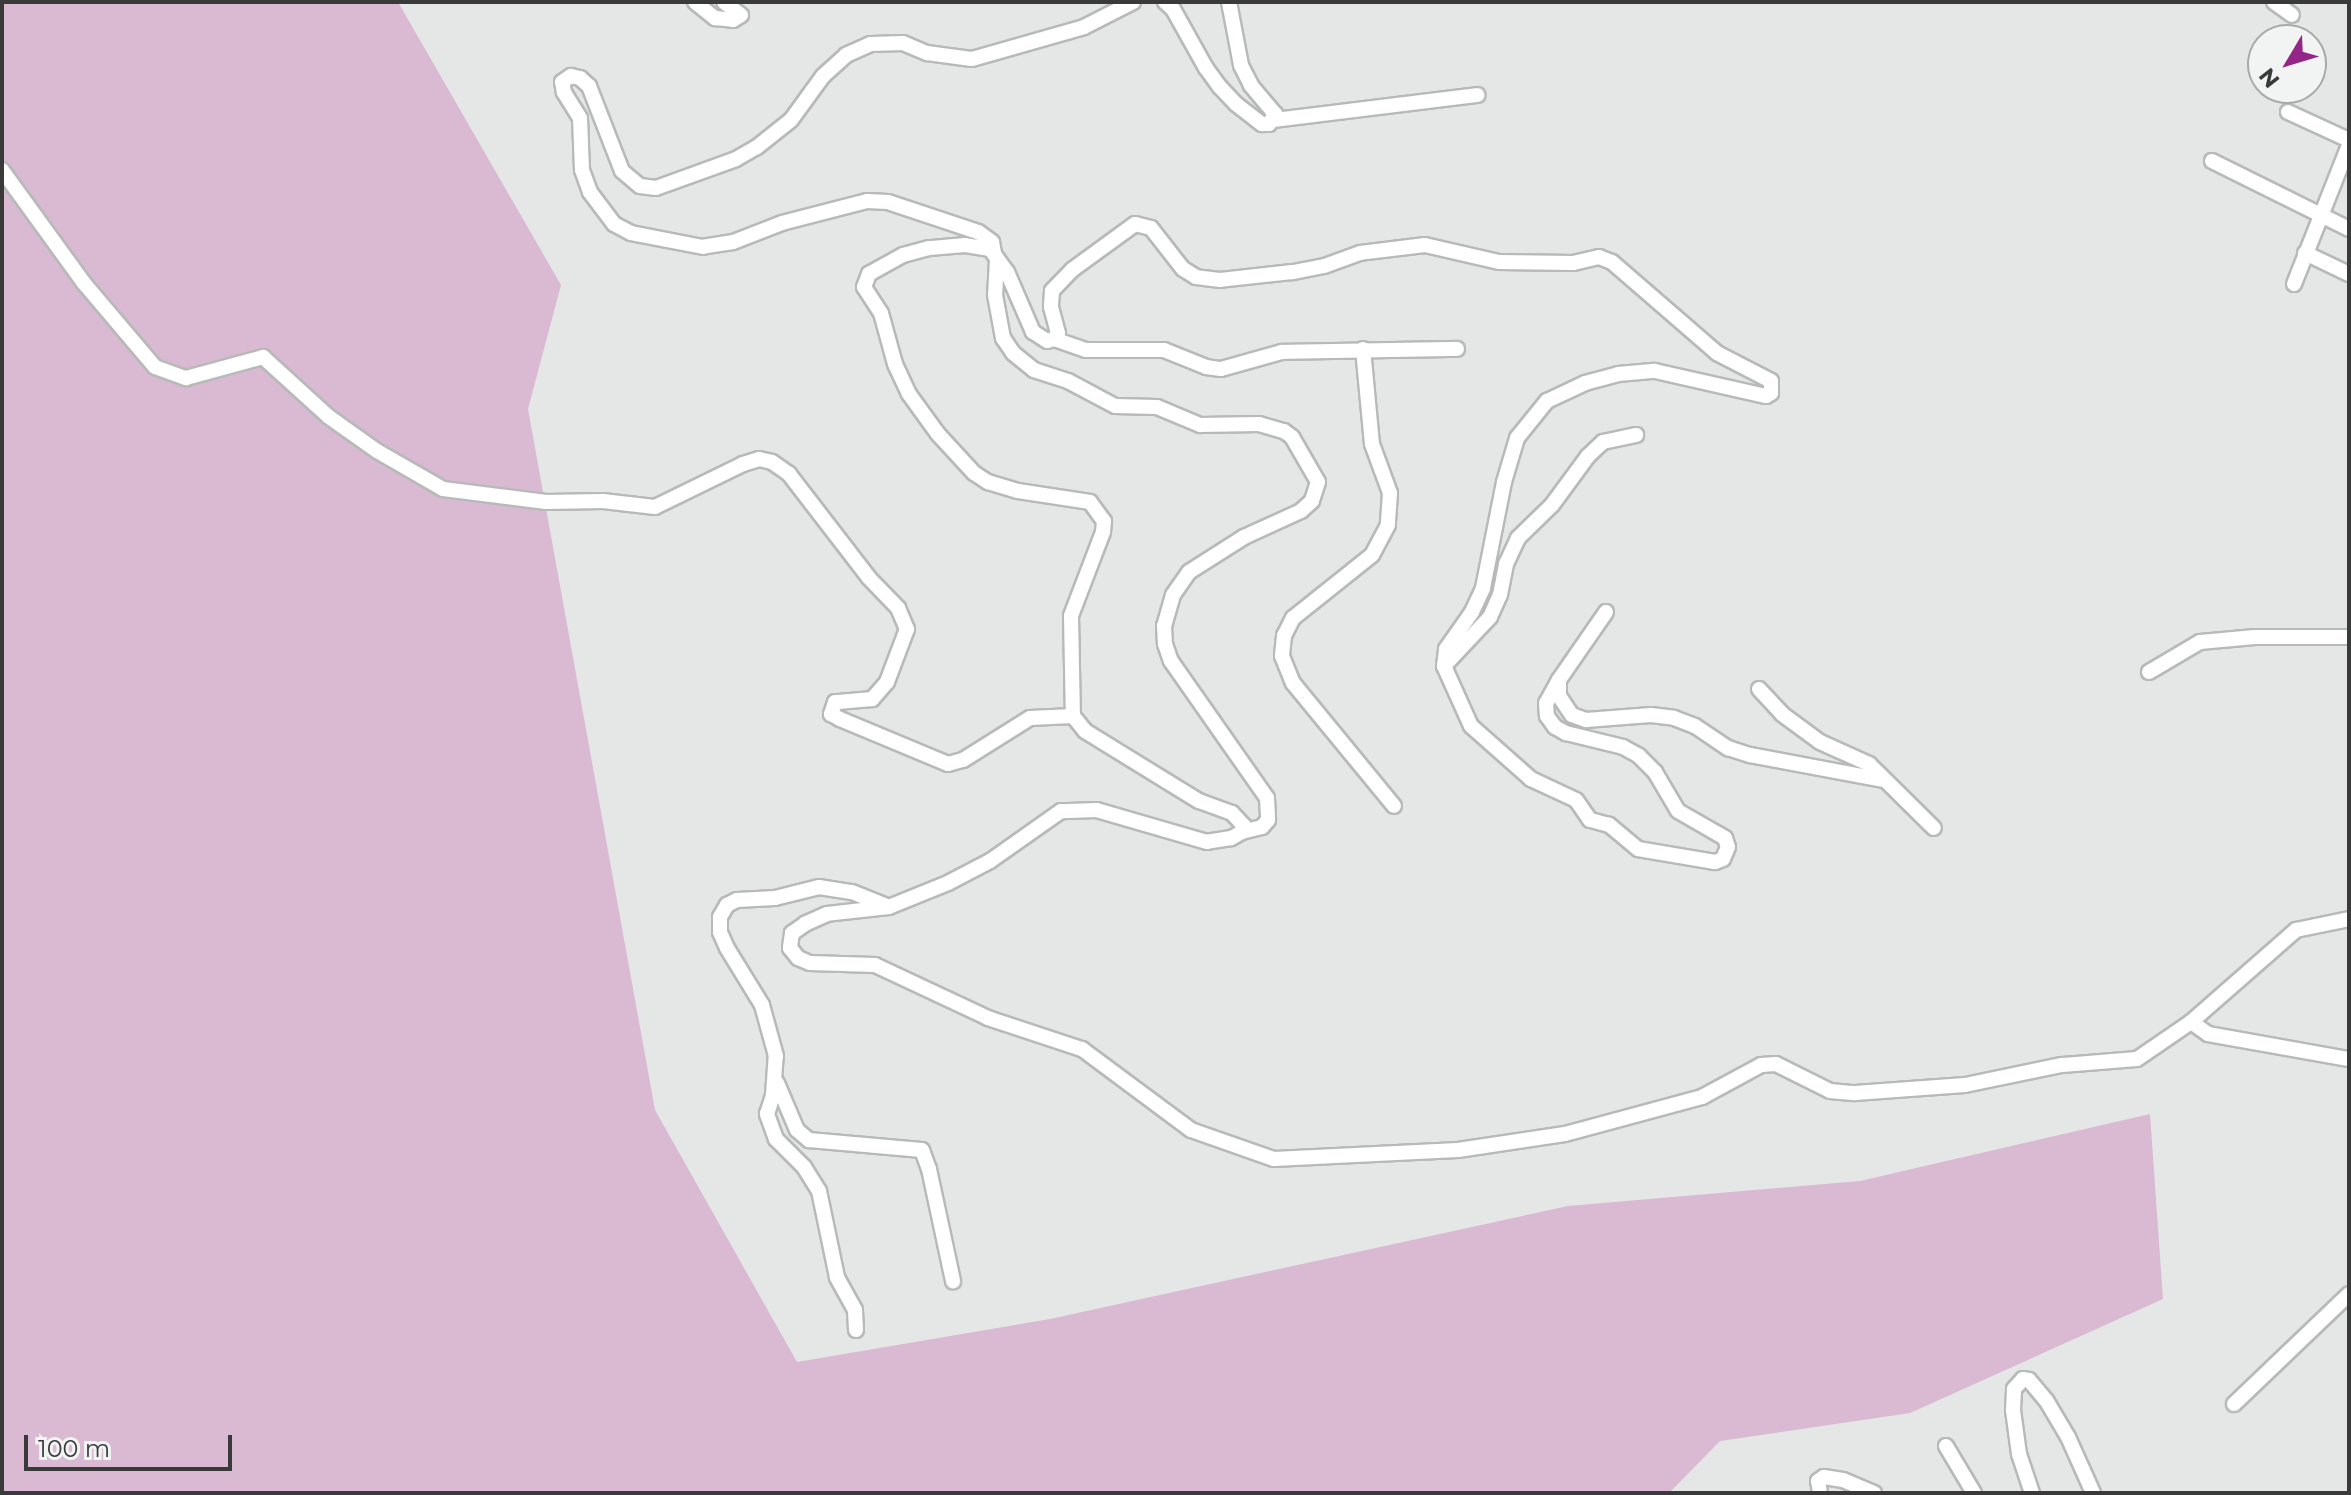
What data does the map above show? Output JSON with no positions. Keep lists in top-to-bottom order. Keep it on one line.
{"scale_bar":"100 m","north":"bottom left"}
